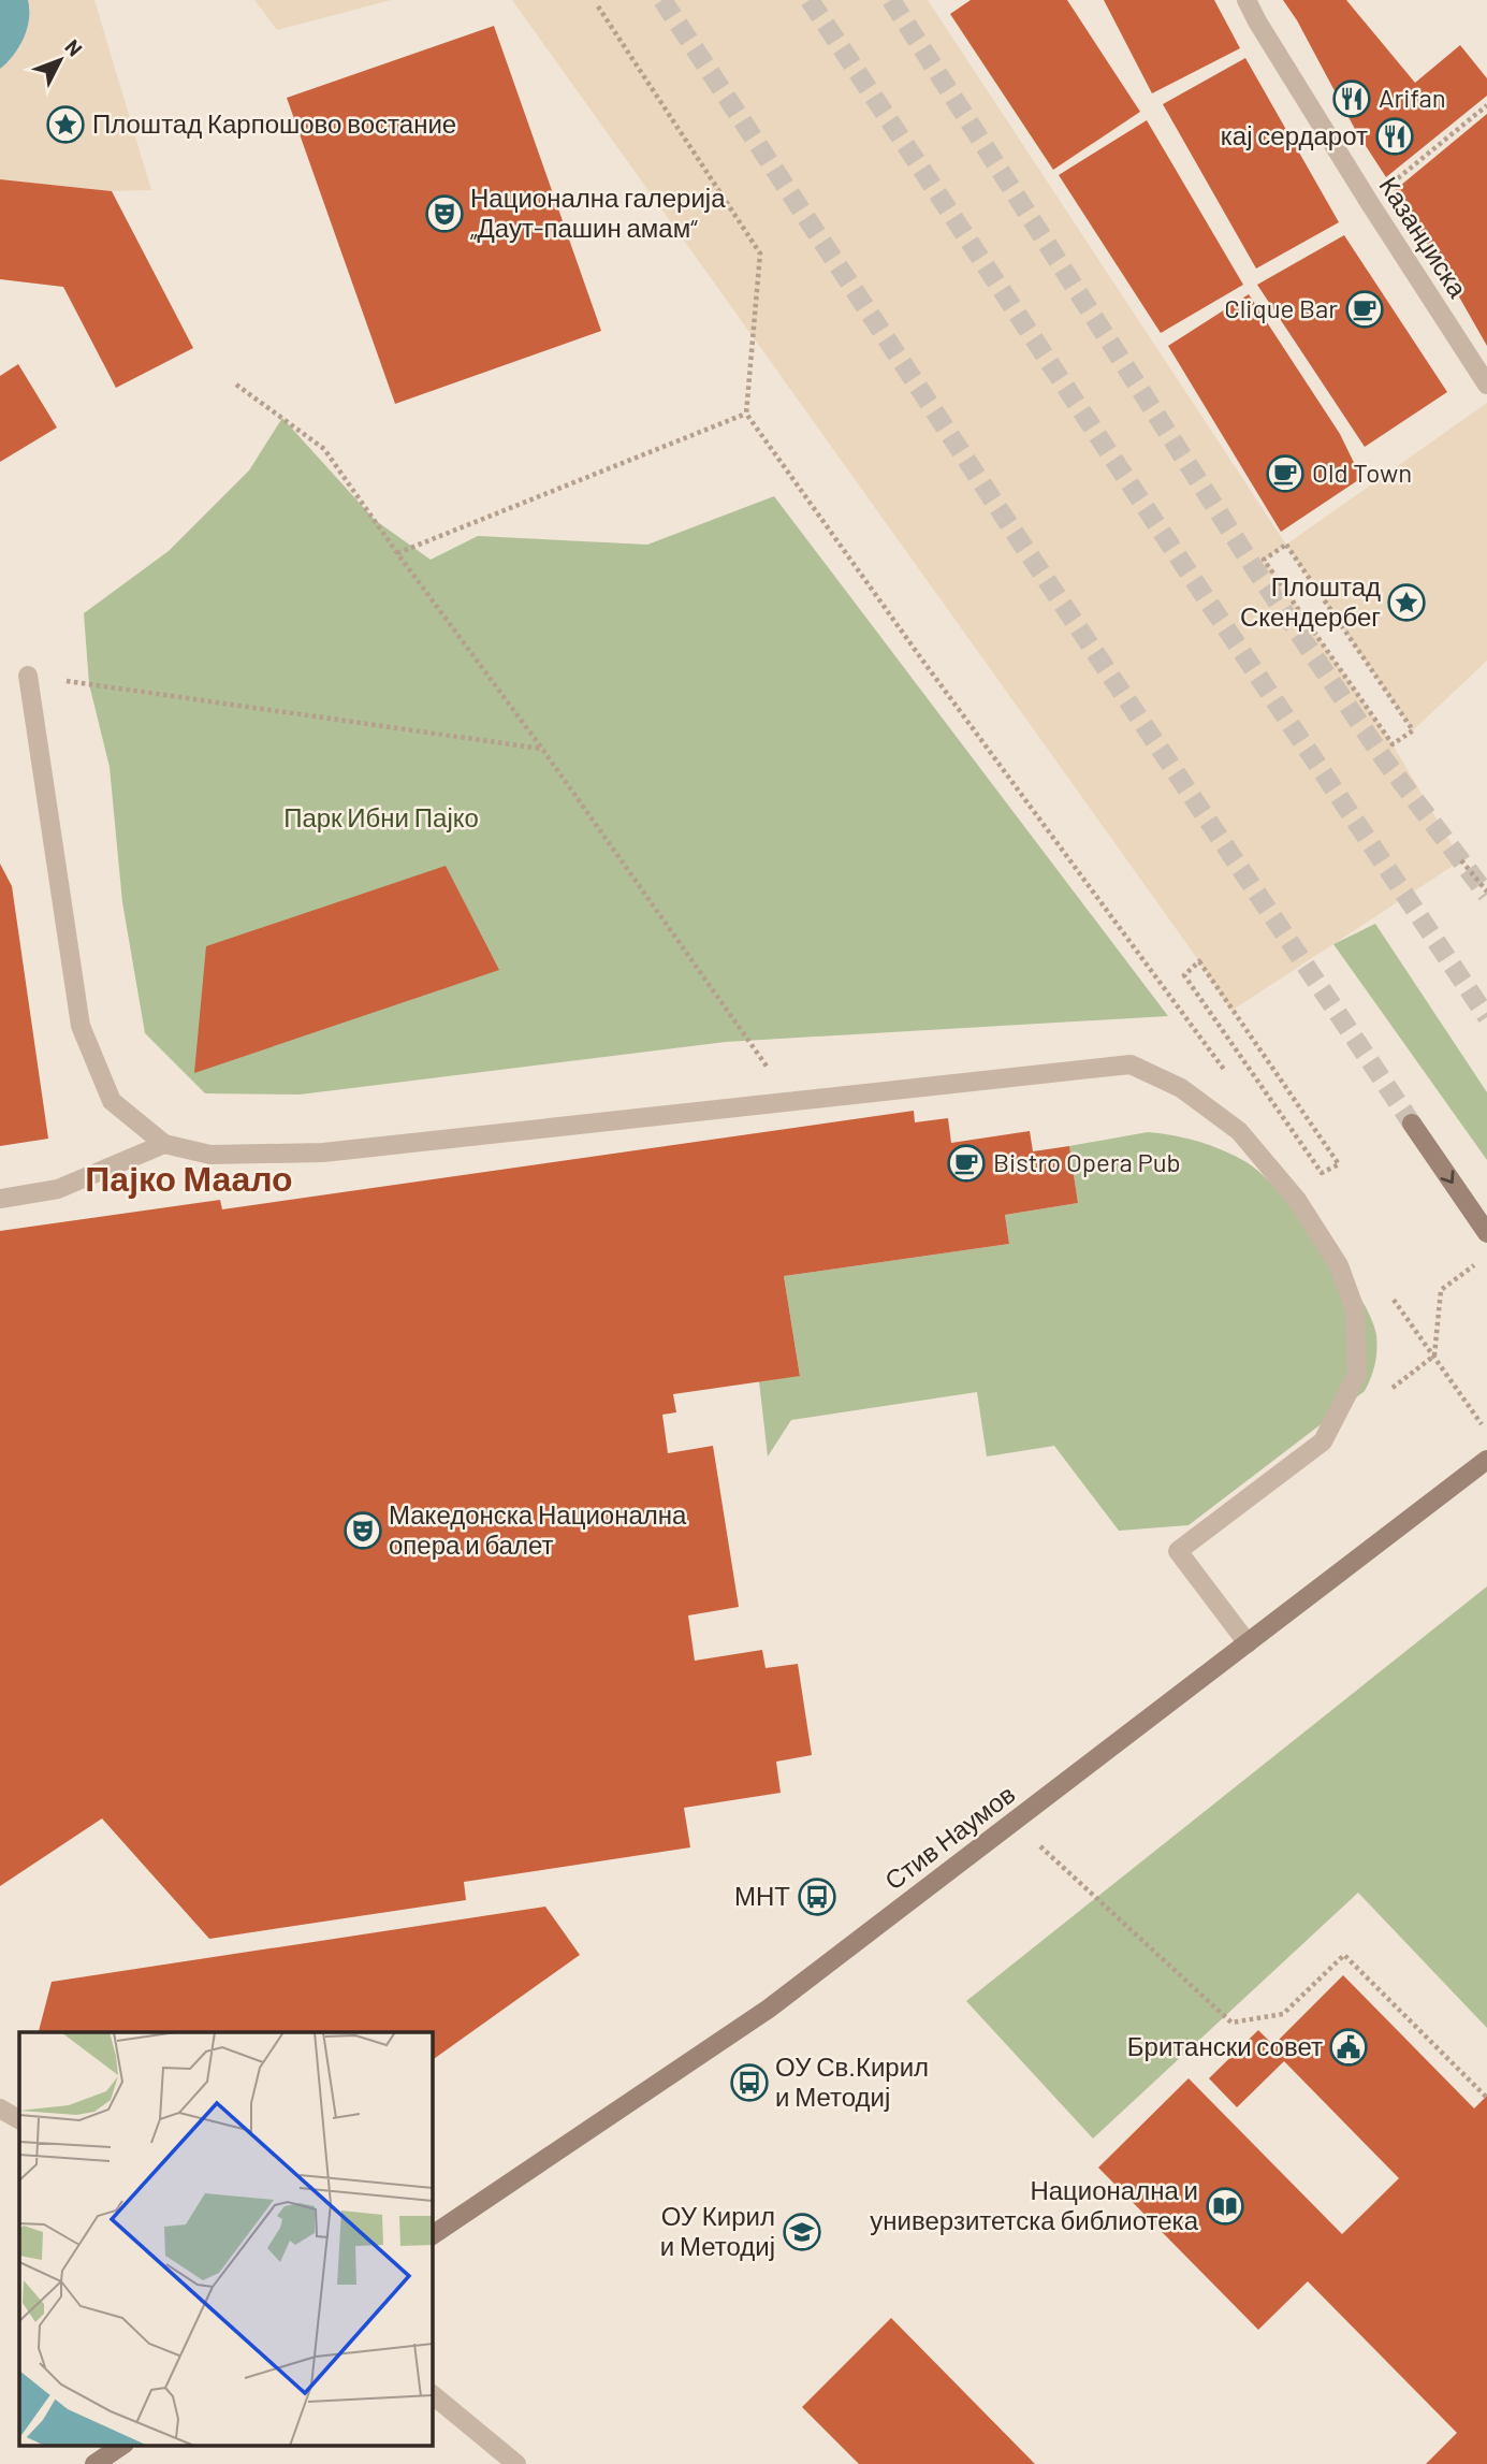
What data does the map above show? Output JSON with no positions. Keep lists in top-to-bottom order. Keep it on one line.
{"streets":{"street":["Казанџиска","Стив Наумов"]},"districts":["Пајко Маало"],"parks":["Парк Ибни Пајко"],"places":{"restaurant":["Arifan","кај сердарот"],"place":["Плоштад Карпошово востание","Плоштад Скендербег"],"theatre":["Национална галерија „Даут-пашин амам“","Македонска Национална опера и балет"],"cafe":["Clique Bar","Old Town","Bistro Opera Pub"],"bus stop":["МНТ","ОУ Св.Кирил и Методиј"],"public building":["Британски совет"],"library":["Национална и универзитетска библиотека"],"school or university":["ОУ Кирил и Методиј"]},"north":"top right"}
